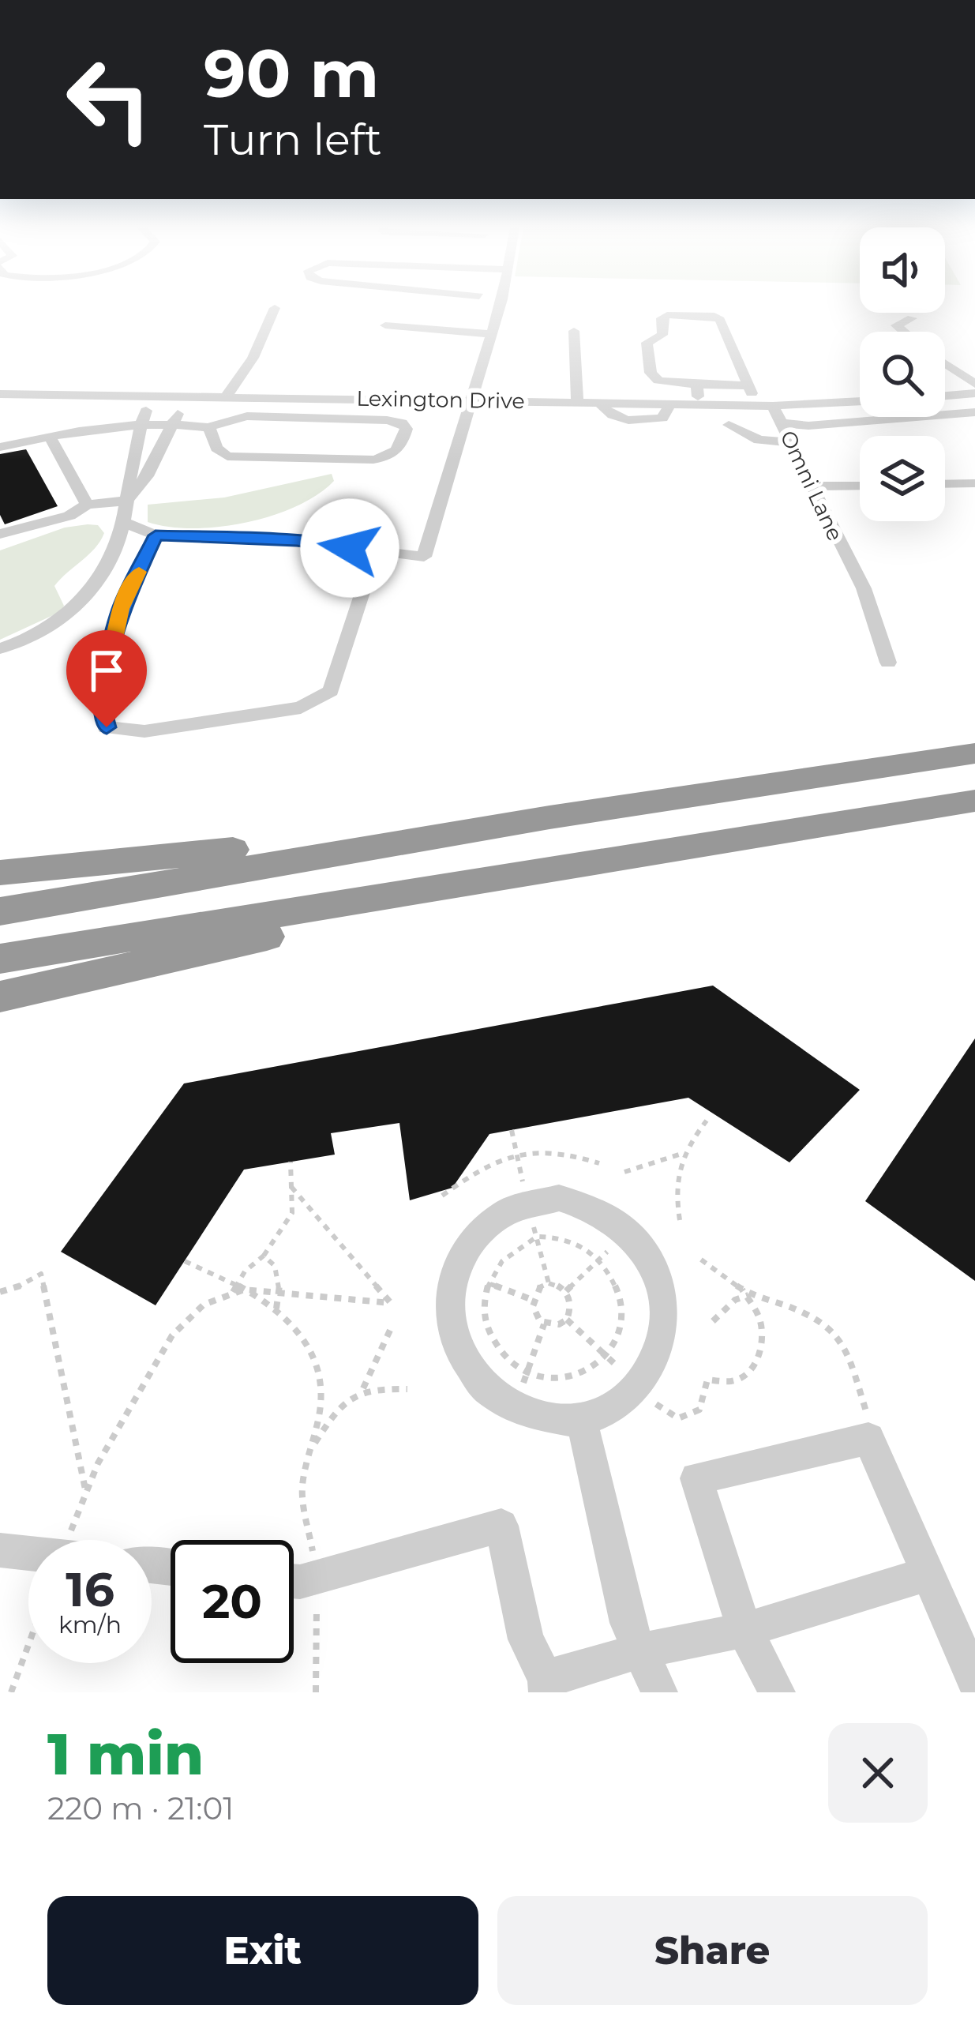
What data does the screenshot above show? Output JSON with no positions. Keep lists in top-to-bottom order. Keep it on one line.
{"streets":{"street":["Lexington Drive","Omni Lane"]},"page":{"turn":["90 m","Turn left"],"speed":"16 km/h","limit":"20","heading":["1 min","220 m · 21:01"],"buttons":["Exit","Share"]}}
